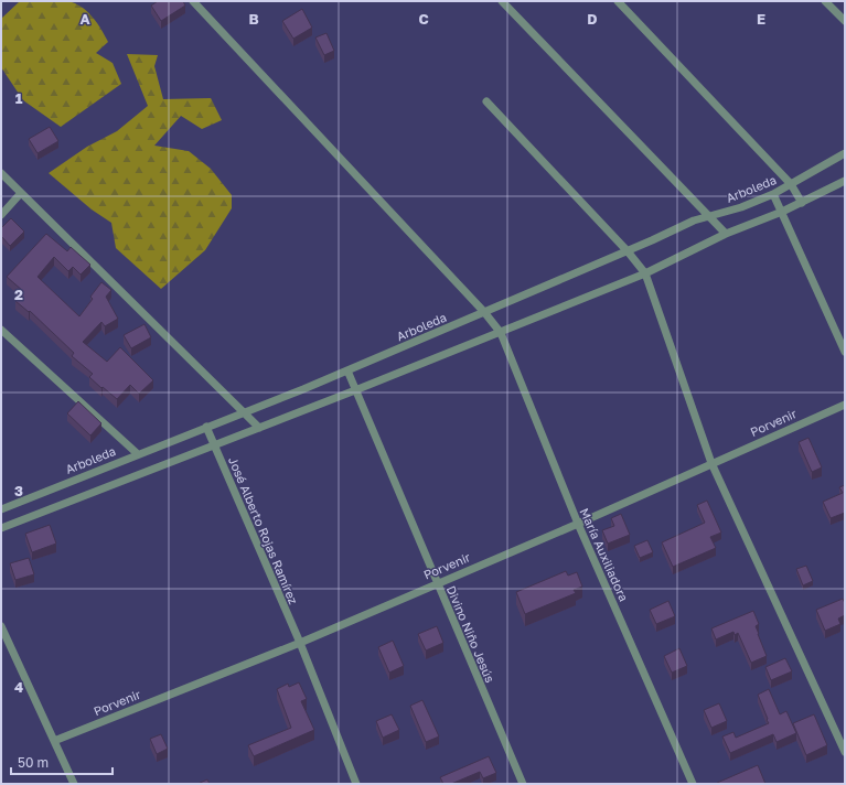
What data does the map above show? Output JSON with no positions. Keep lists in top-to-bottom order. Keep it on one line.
{"streets":{"street":["Arboleda","Porvenir","José Alberto Rojas Ramírez","María Auxiliadora","Divino Niño Jesús"]},"crossings":[["Arboleda","José Alberto Rojas Ramírez"],["Arboleda","María Auxiliadora"],["Arboleda","Divino Niño Jesús"],["Porvenir","José Alberto Rojas Ramírez"],["Porvenir","María Auxiliadora"],["Porvenir","Divino Niño Jesús"]],"scale_bar":"50 m","grid":{"columns":["A","B","C","D","E"],"rows":["1","2","3","4"]}}
